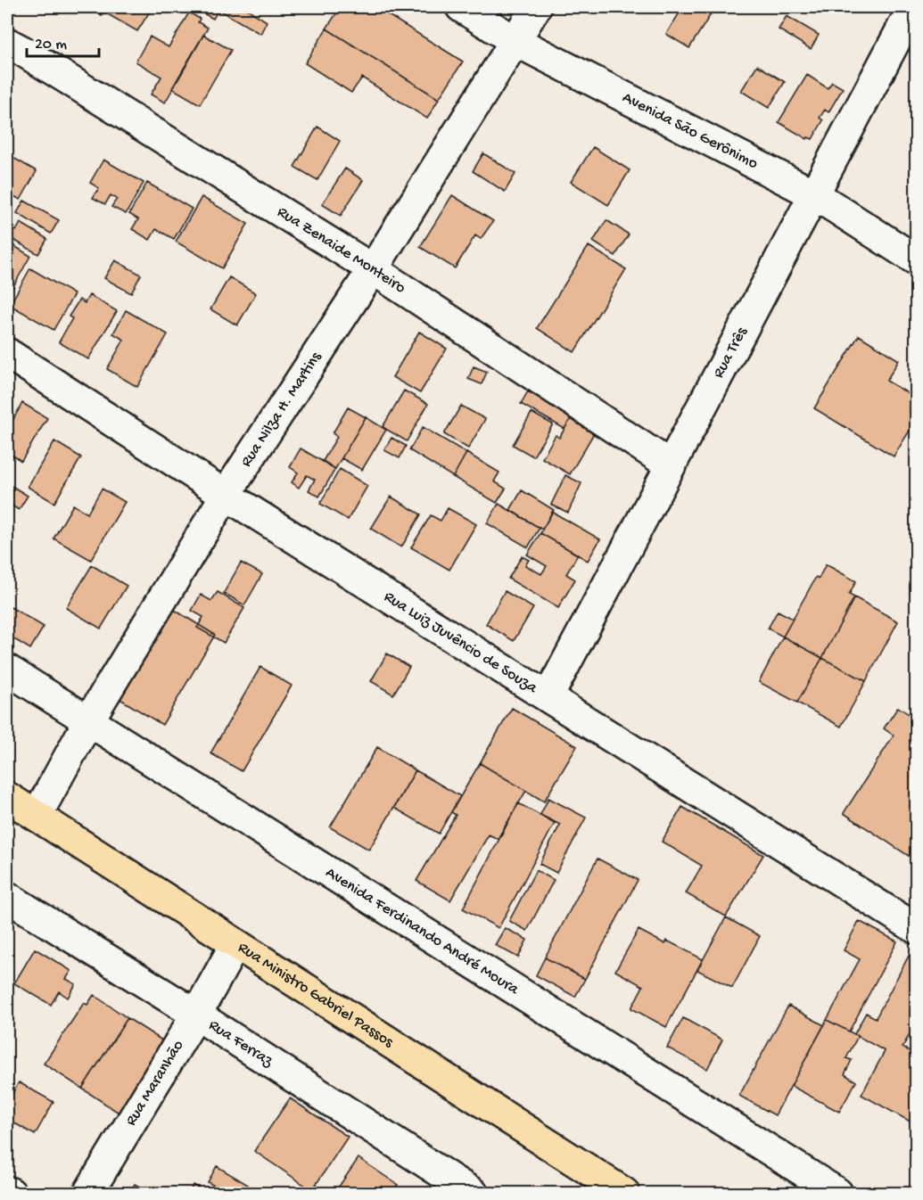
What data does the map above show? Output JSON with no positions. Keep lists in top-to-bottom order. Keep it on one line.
{"streets":{"main road":["Rua Ministro Gabriel Passos"],"street":["Avenida São Gerônimo","Rua Zenaide Monteiro","Rua Três","Rua Nilza H. Martins","Rua Luiz Juvêncio de Souza","Avenida Ferdinando André Moura","Rua Ferraz","Rua Maranhão"]},"crossings":[["Avenida São Gerônimo","Rua Três"],["Avenida São Gerônimo","Rua Nilza H. Martins"],["Rua Zenaide Monteiro","Rua Três"],["Rua Zenaide Monteiro","Rua Nilza H. Martins"],["Rua Três","Rua Luiz Juvêncio de Souza"],["Rua Nilza H. Martins","Rua Luiz Juvêncio de Souza"],["Rua Nilza H. Martins","Avenida Ferdinando André Moura"],["Rua Nilza H. Martins","Rua Ministro Gabriel Passos"],["Rua Ministro Gabriel Passos","Rua Maranhão"],["Rua Ferraz","Rua Maranhão"]],"scale_bar":"20 m"}
